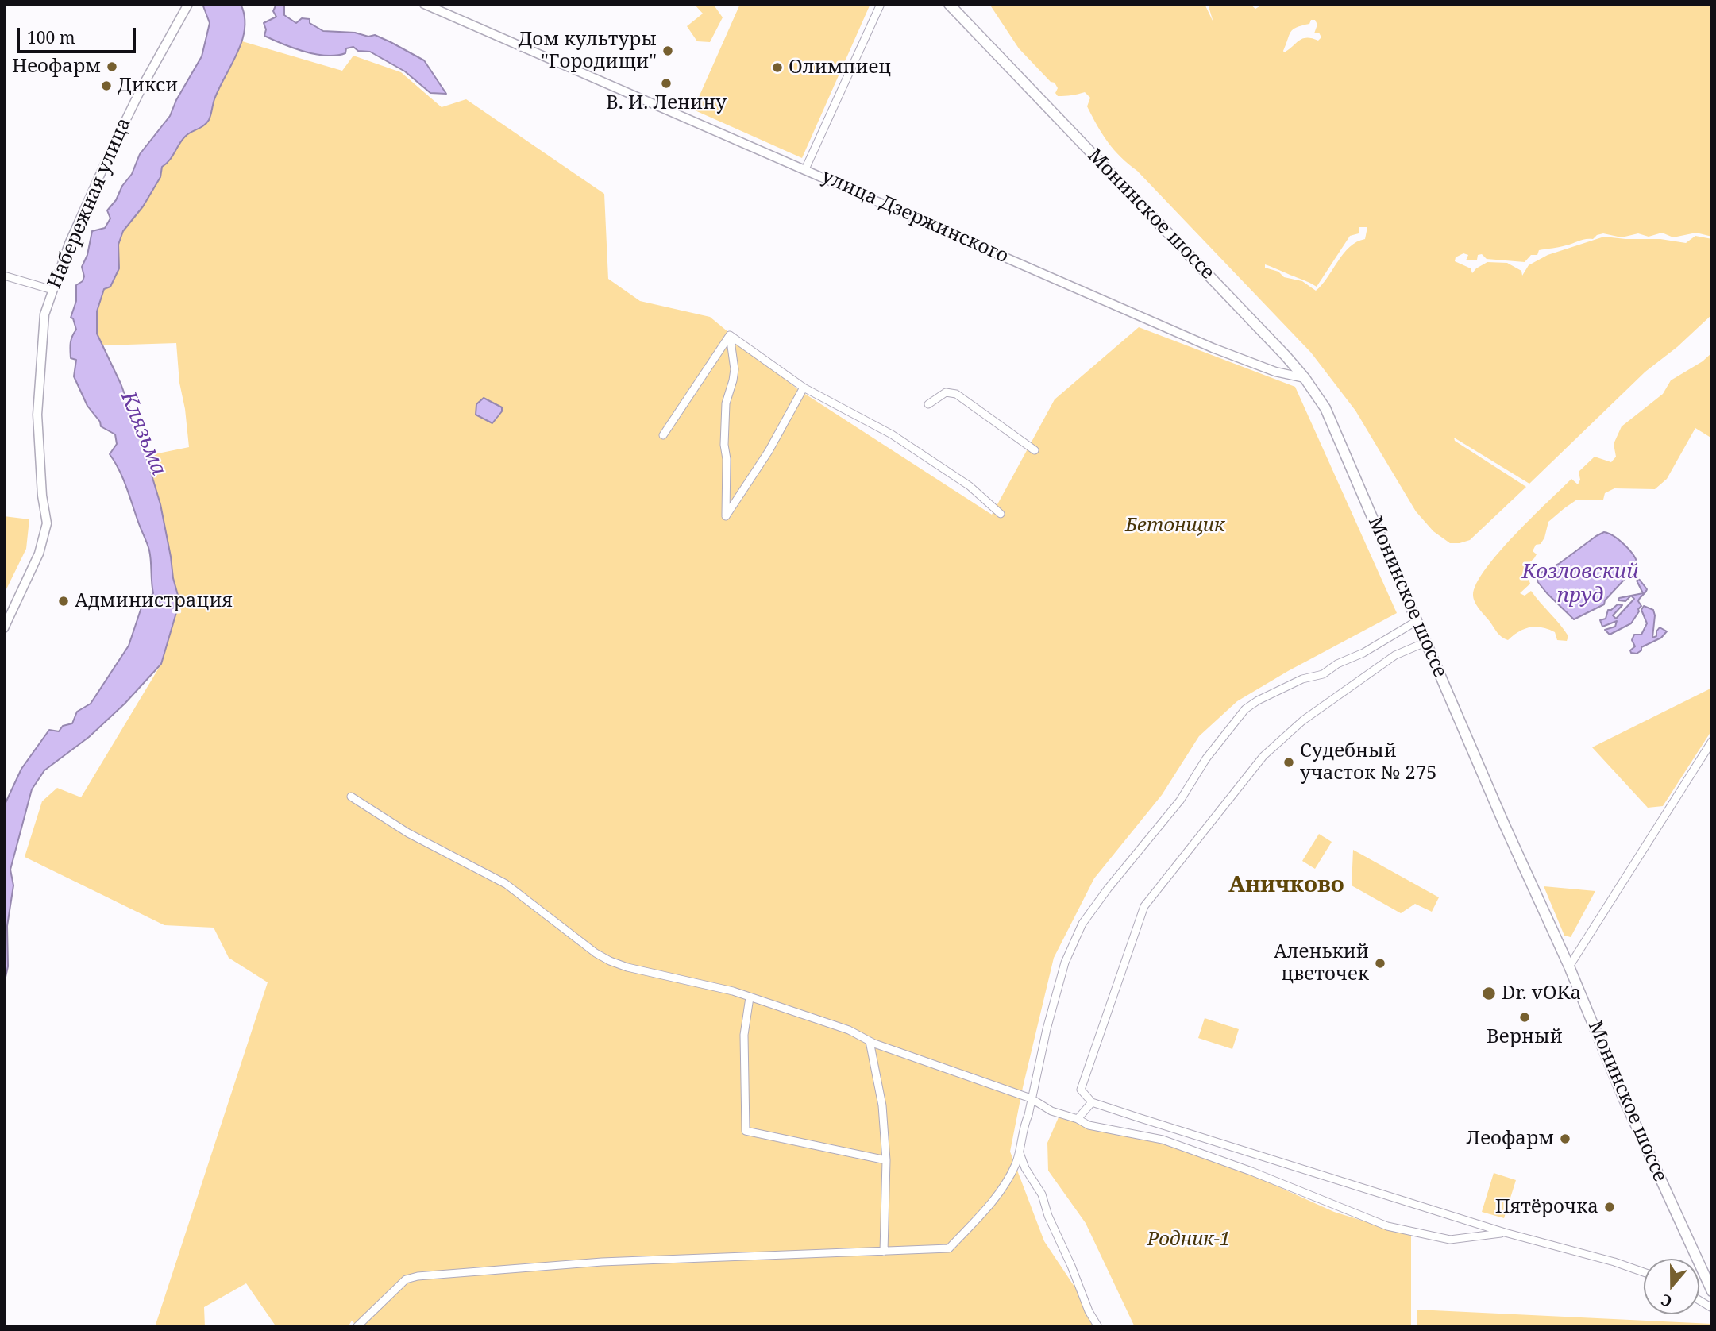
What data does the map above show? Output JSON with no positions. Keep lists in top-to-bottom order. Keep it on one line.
{"streets":{"main road":["Монинское шоссе"],"street":["Набережная улица","улица Дзержинского"]},"crossings":[["Монинское шоссе","улица Дзержинского"]],"districts":["Аничково"],"water":["Клязьма","Козловский пруд"],"parks":["Бетонщик","Родник-1"],"places":["Дом культуры \"Городищи\"","Неофарм","Олимпиец","В. И. Ленину","Дикси","Администрация","Судебный участок № 275","Аленький цветочек","Dr. vOKa","Верный","Леофарм","Пятёрочка"],"scale_bar":"100 m","north":"bottom"}
